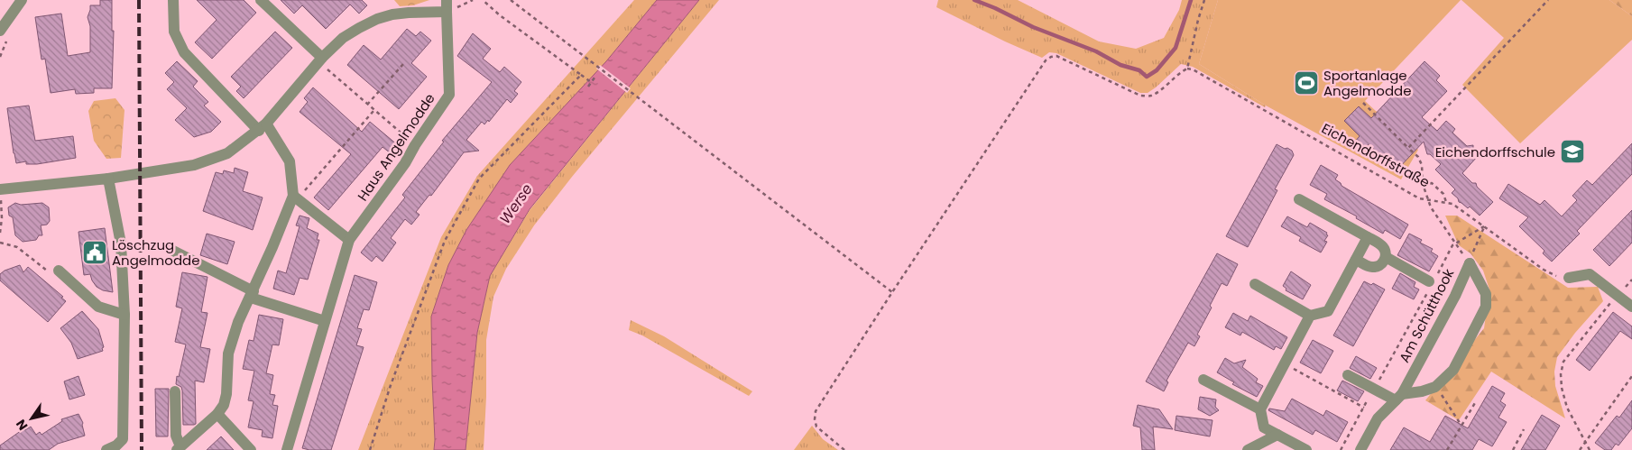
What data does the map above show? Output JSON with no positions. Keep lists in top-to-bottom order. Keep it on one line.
{"streets":{"street":["Haus Angelmodde","Am Schütthook"],"path":["Eichendorffstraße"]},"water":["Werse"],"places":{"sports":["Sportanlage Angelmodde"],"school or university":["Eichendorffschule"],"public building":["Löschzug Angelmodde"]},"north":"bottom left"}
